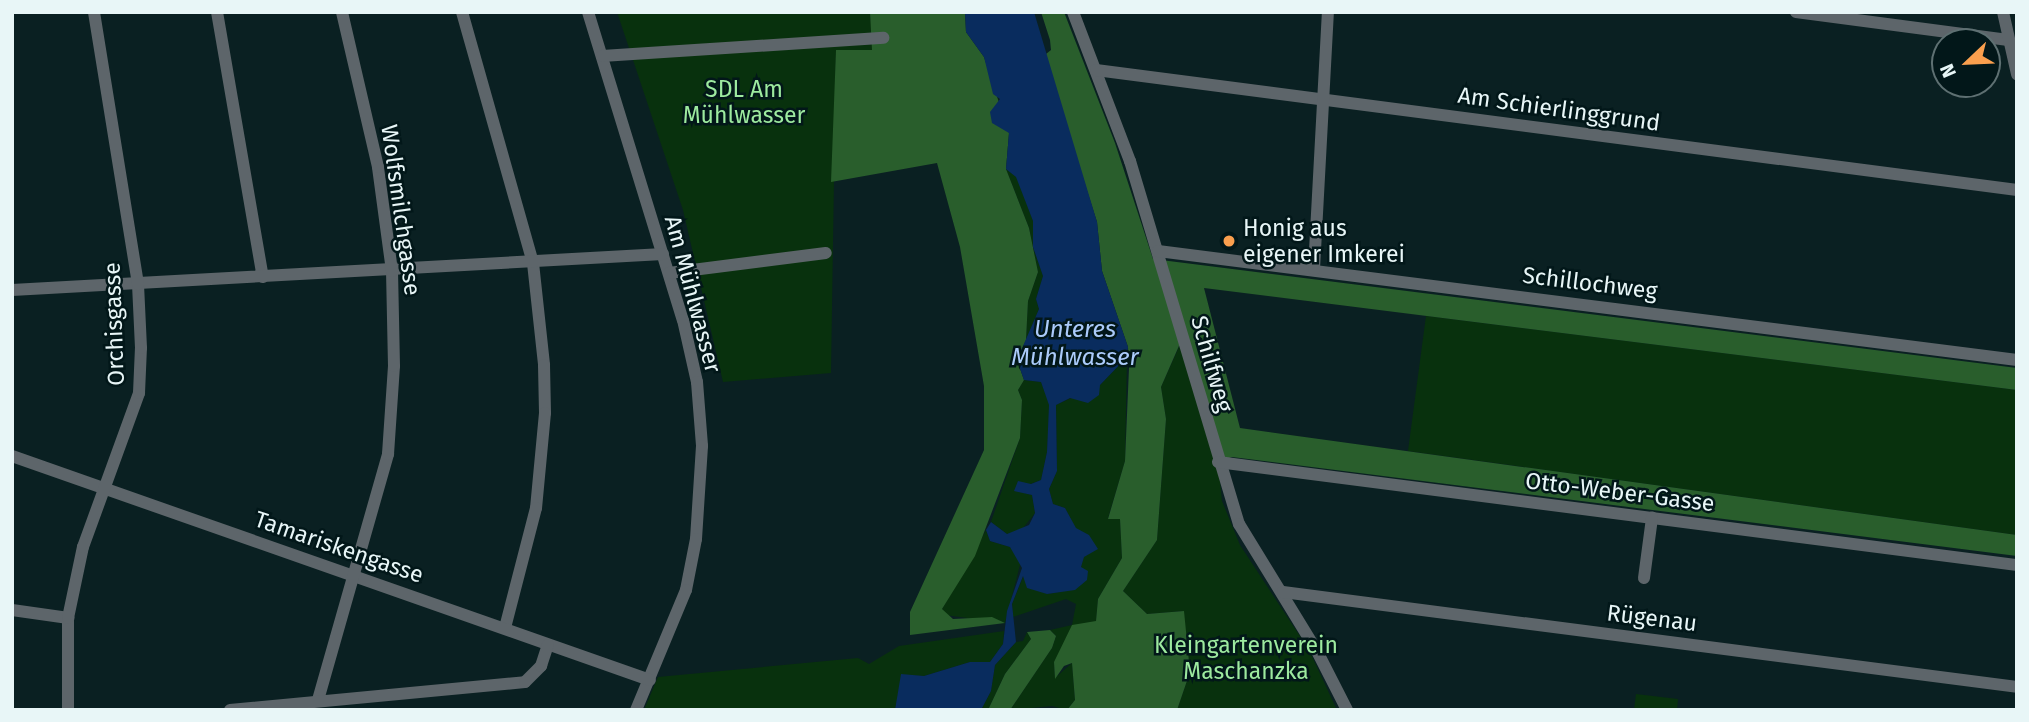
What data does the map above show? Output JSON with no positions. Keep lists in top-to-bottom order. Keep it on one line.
{"streets":{"street":["Am Schierlinggrund","Wolfsmilchgasse","Schillochweg","Am Mühlwasser","Orchisgasse","Schilfweg","Otto-Weber-Gasse","Tamariskengasse","Rügenau"]},"crossings":[["Am Schierlinggrund","Schilfweg"],["Wolfsmilchgasse","Tamariskengasse"],["Schillochweg","Schilfweg"],["Am Mühlwasser","Tamariskengasse"],["Orchisgasse","Tamariskengasse"],["Schilfweg","Otto-Weber-Gasse"],["Schilfweg","Rügenau"]],"water":["Unteres Mühlwasser"],"parks":["SDL Am Mühlwasser","Kleingartenverein Maschanzka"],"places":["Honig aus eigener Imkerei"],"north":"bottom left"}
